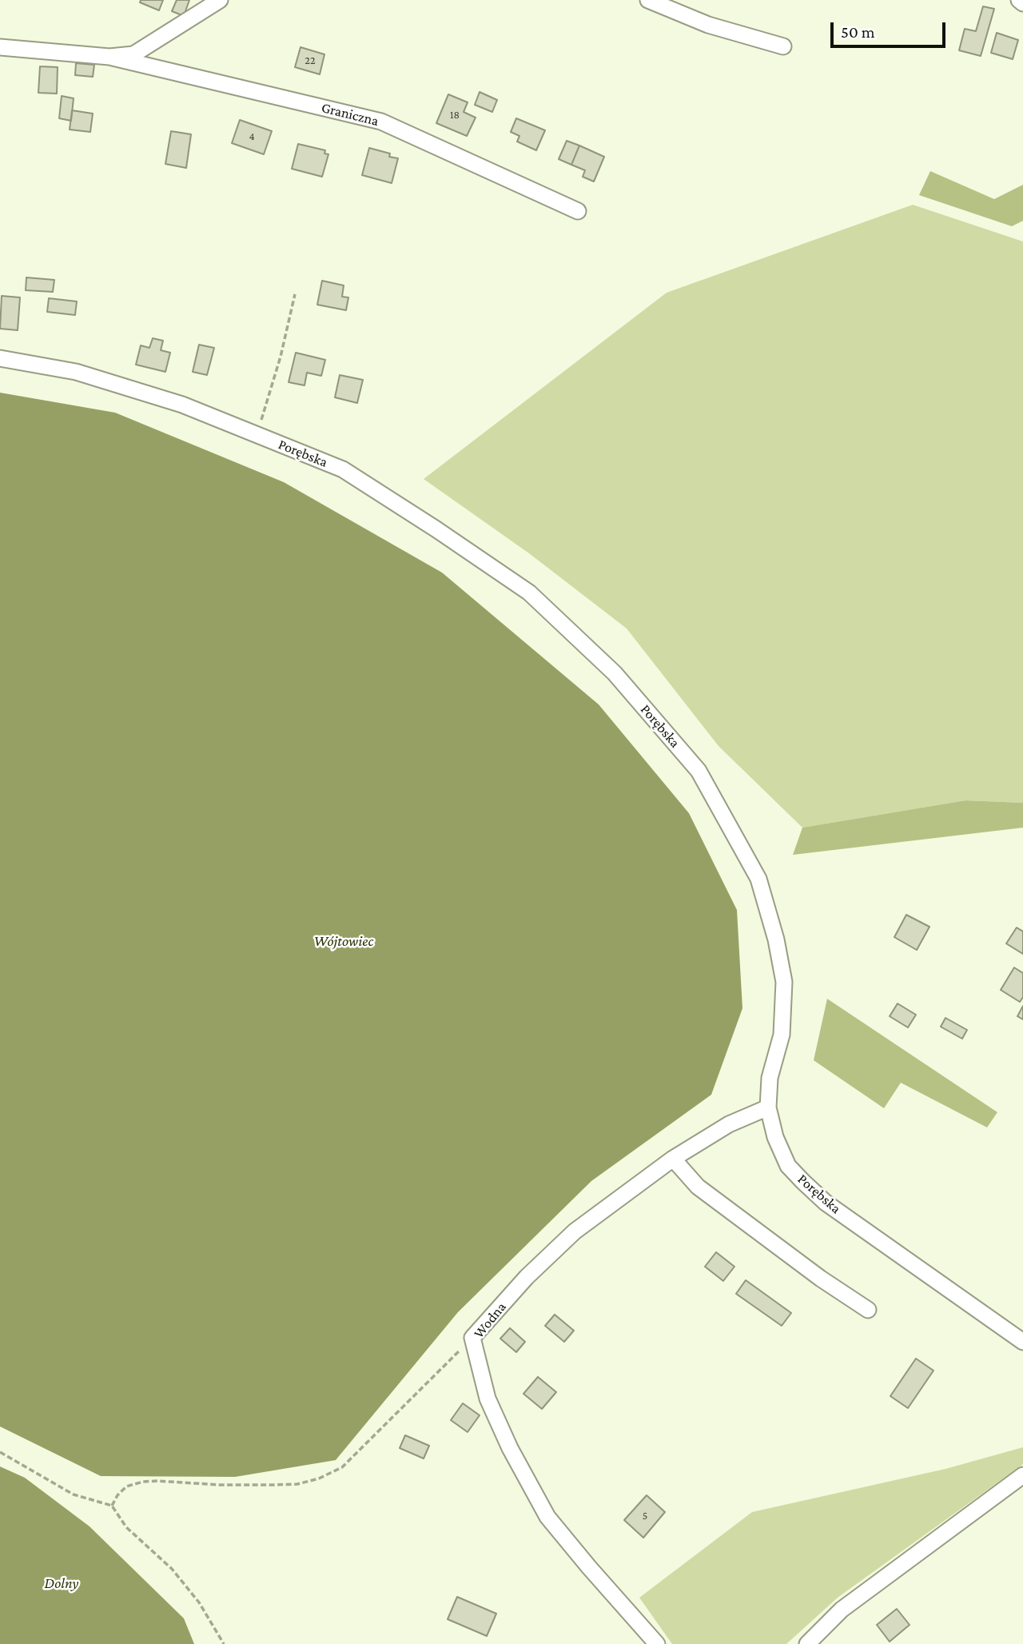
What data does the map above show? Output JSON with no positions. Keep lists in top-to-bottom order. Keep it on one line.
{"streets":{"street":["Graniczna","Porębska","Wodna"]},"crossings":[["Porębska","Wodna"]],"water":["Wójtowiec","Dolny"],"house_numbers":["22","18","4","5"],"scale_bar":"50 m"}
